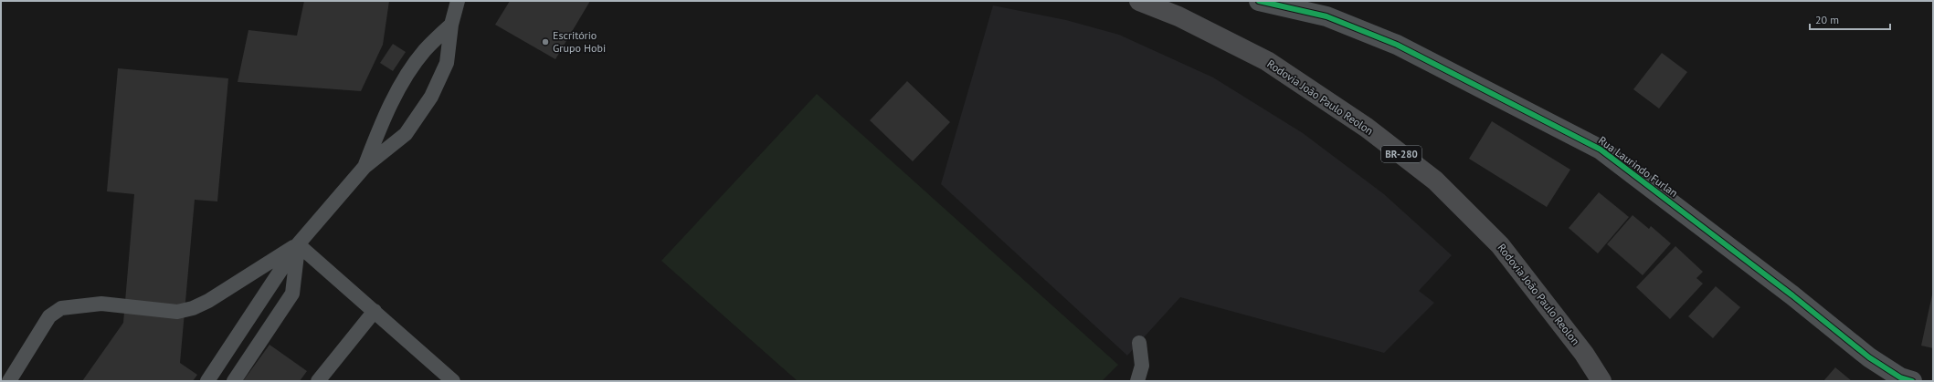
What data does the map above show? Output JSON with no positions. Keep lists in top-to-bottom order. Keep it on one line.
{"streets":{"highway":["Rodovia João Paulo Reolon","BR-280"],"street":["Rua Laurindo Furlan"]},"places":["Escritório Grupo Hobi"],"scale_bar":"20 m"}
